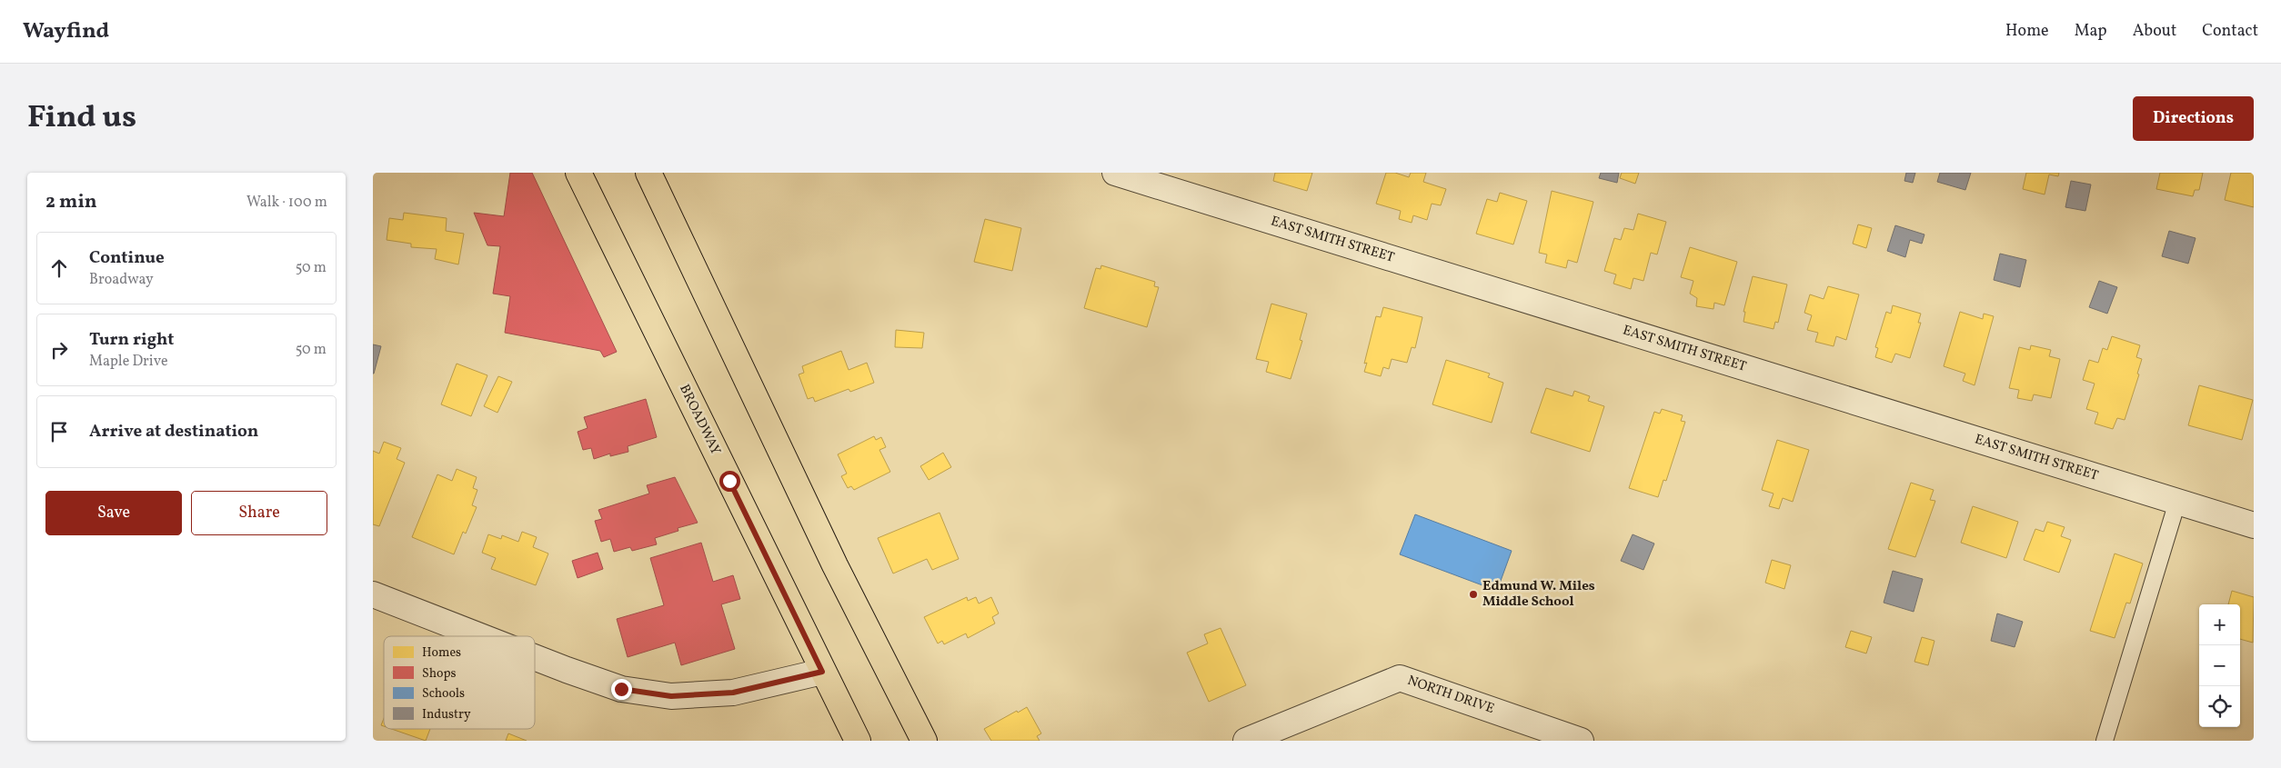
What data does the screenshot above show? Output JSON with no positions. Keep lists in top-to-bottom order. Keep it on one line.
{"streets":{"main road":["BROADWAY"],"street":["EAST SMITH STREET","NORTH DRIVE"]},"places":["Edmund W. Miles Middle School"],"legend":["Homes","Shops","Schools","Industry"],"page":{"header":"Wayfind","nav":["Home","Map","About","Contact"],"title":"Find us","buttons":["Directions",["Save","Share"]],"heading":["2 min","Walk · 100 m"],"list":[["Continue","Broadway","50 m"],["Turn right","Maple Drive","50 m"],"Arrive at destination"],"map_buttons":["+","−"]}}
